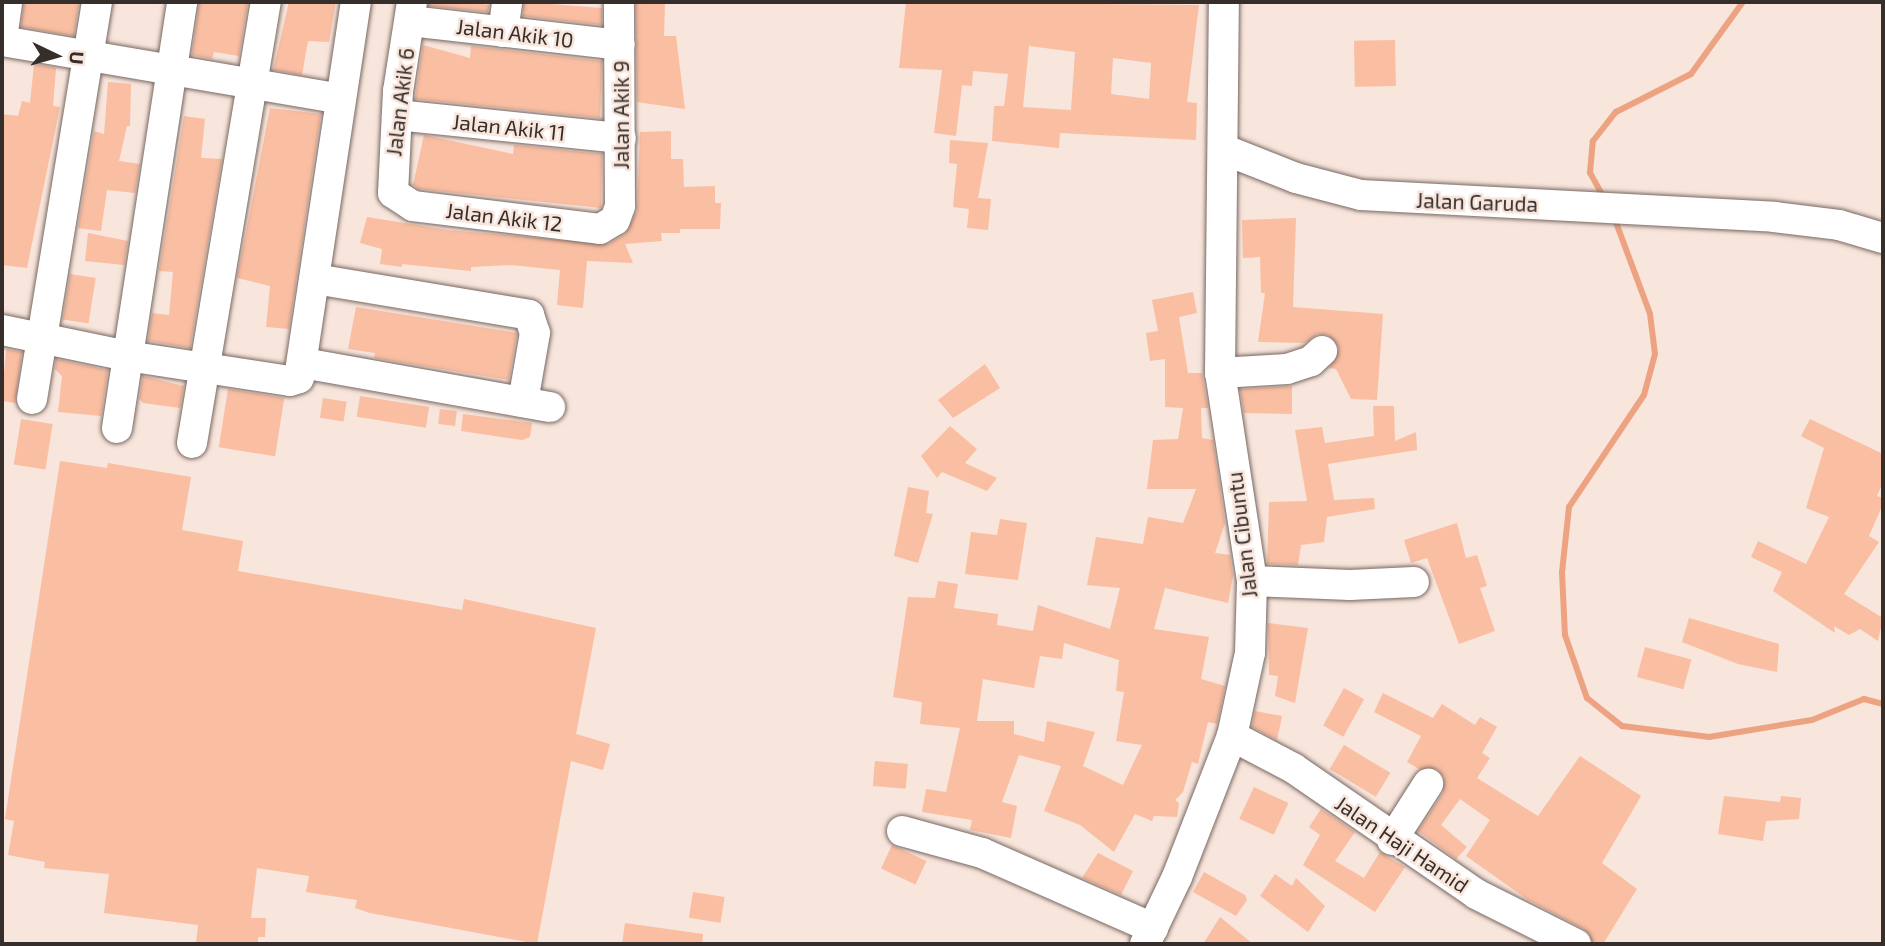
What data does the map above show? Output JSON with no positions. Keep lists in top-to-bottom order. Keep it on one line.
{"streets":{"street":["Jalan Akik 10","Jalan Akik 6","Jalan Akik 9","Jalan Akik 11","Jalan Garuda","Jalan Akik 12","Jalan Cibuntu","Jalan Haji Hamid"]},"crossings":[["Jalan Akik 10","Jalan Akik 6"],["Jalan Akik 10","Jalan Akik 9"],["Jalan Akik 6","Jalan Akik 11"],["Jalan Akik 6","Jalan Akik 12"],["Jalan Akik 9","Jalan Akik 11"],["Jalan Akik 9","Jalan Akik 12"],["Jalan Garuda","Jalan Cibuntu"],["Jalan Cibuntu","Jalan Haji Hamid"]],"north":"right"}
